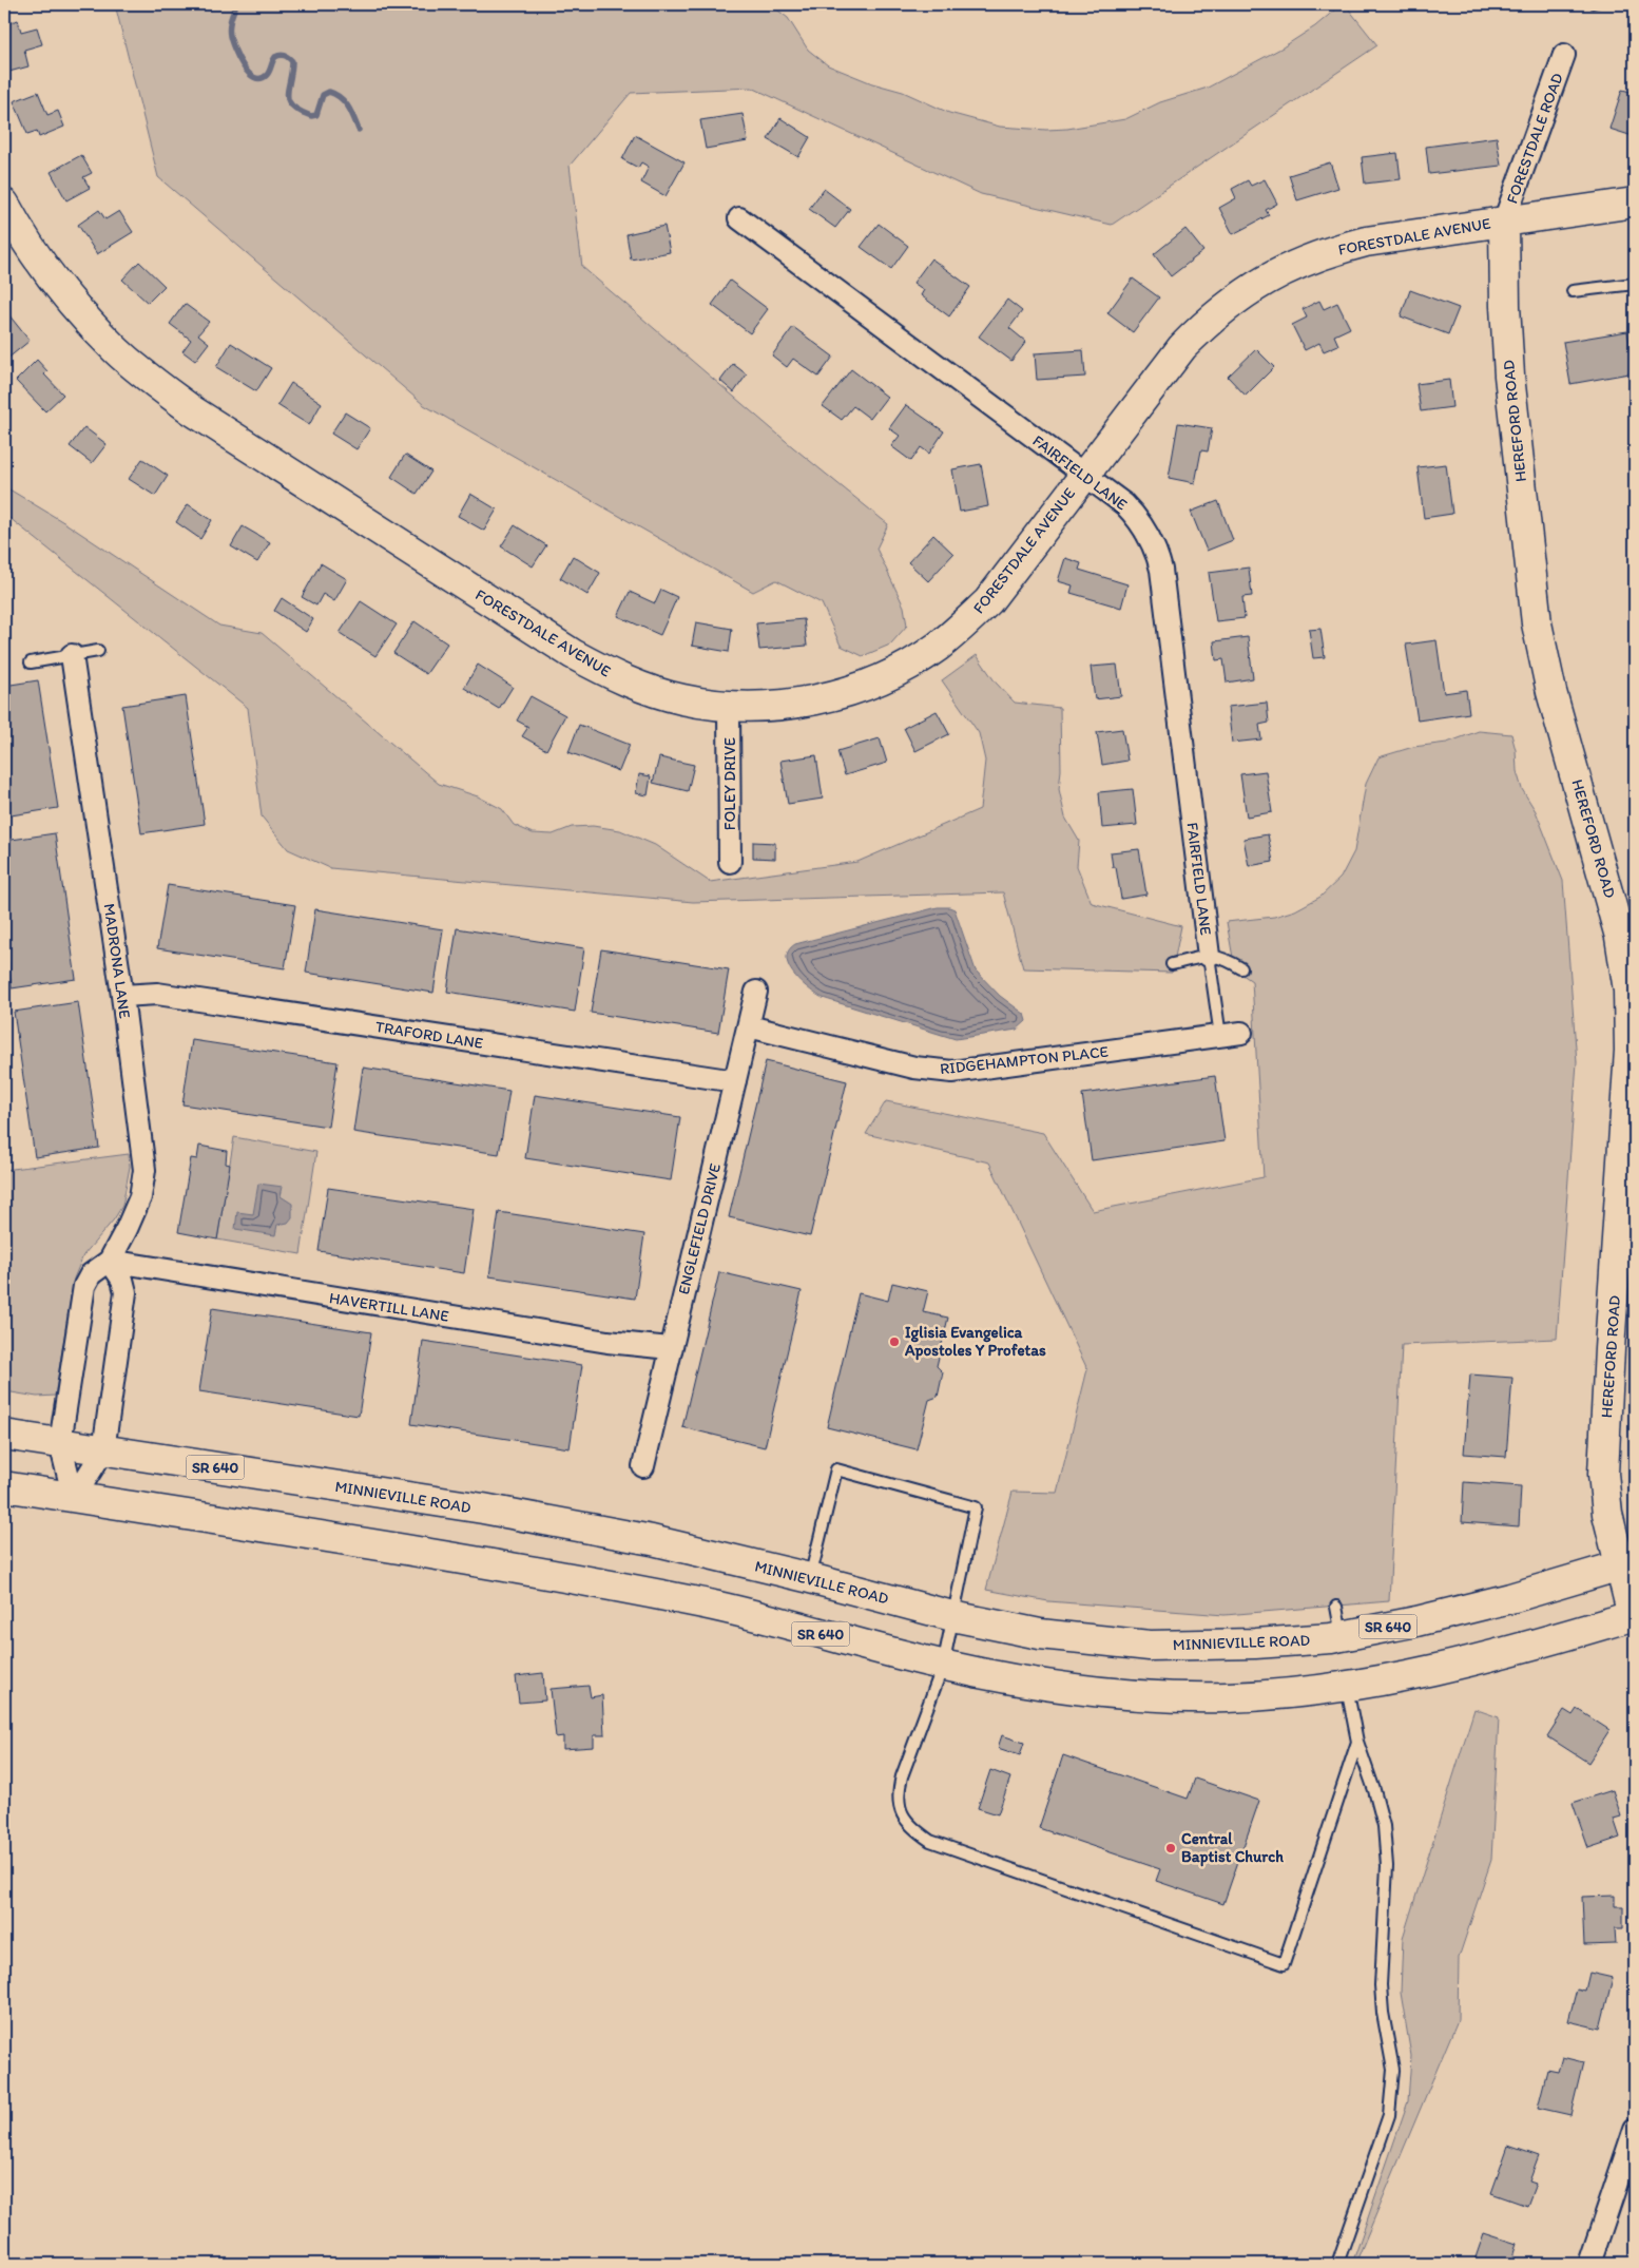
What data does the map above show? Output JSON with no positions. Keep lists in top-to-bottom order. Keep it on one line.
{"streets":{"street":["FORESTDALE ROAD","FORESTDALE AVENUE","HEREFORD ROAD","FAIRFIELD LANE","FOLEY DRIVE","MADRONA LANE","TRAFORD LANE","RIDGEHAMPTON PLACE","ENGLEFIELD DRIVE","HAVERTILL LANE","SR 640","MINNIEVILLE ROAD"]},"crossings":[["FORESTDALE ROAD","FORESTDALE AVENUE"],["FORESTDALE ROAD","HEREFORD ROAD"],["FORESTDALE AVENUE","HEREFORD ROAD"],["FORESTDALE AVENUE","FAIRFIELD LANE"],["FORESTDALE AVENUE","FOLEY DRIVE"],["HEREFORD ROAD","SR 640"],["HEREFORD ROAD","MINNIEVILLE ROAD"],["MADRONA LANE","TRAFORD LANE"],["MADRONA LANE","HAVERTILL LANE"],["MADRONA LANE","SR 640"],["MADRONA LANE","MINNIEVILLE ROAD"],["TRAFORD LANE","ENGLEFIELD DRIVE"],["RIDGEHAMPTON PLACE","ENGLEFIELD DRIVE"],["ENGLEFIELD DRIVE","HAVERTILL LANE"]],"places":["Iglisia Evangelica Apostoles Y Profetas","Central Baptist Church"]}
